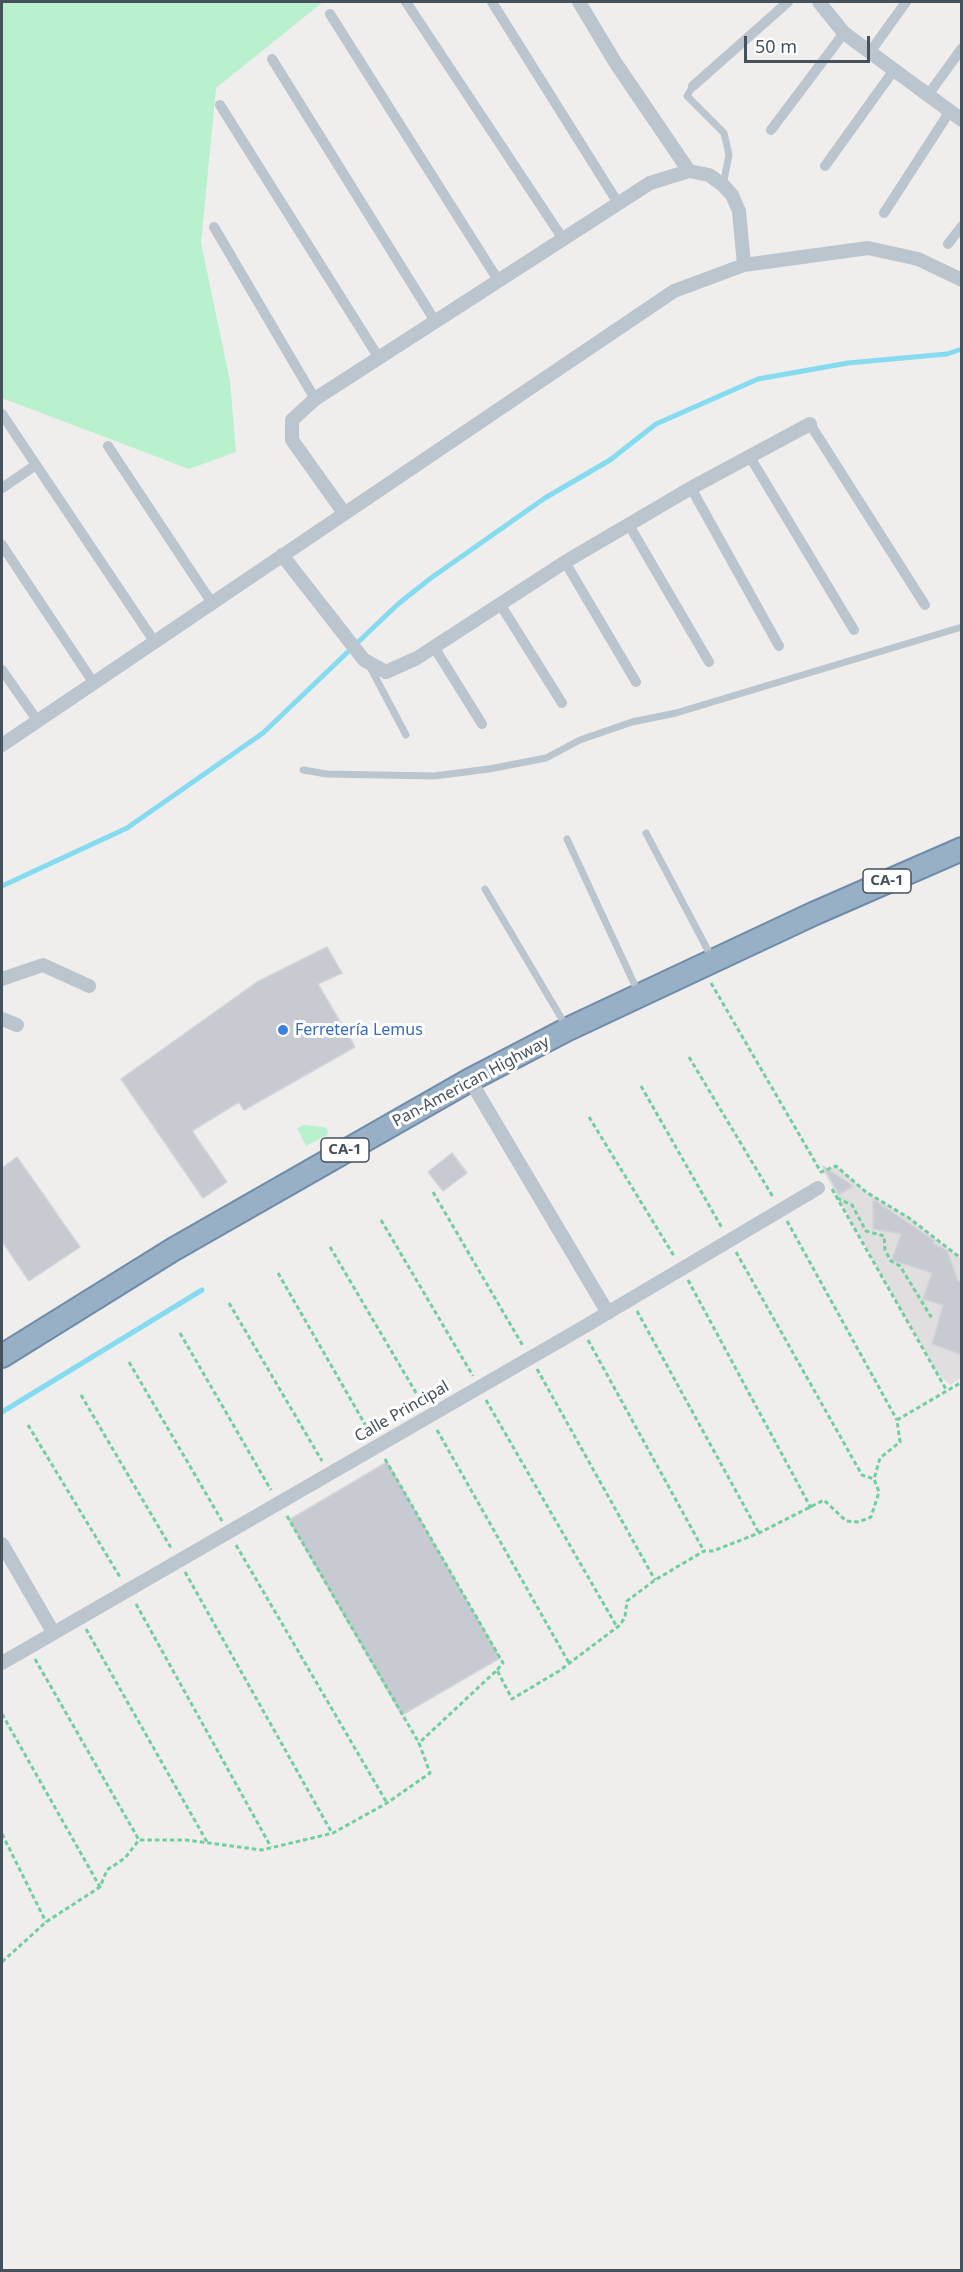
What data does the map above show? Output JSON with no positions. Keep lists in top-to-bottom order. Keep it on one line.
{"streets":{"highway":["CA-1","Pan-American Highway"],"street":["Calle Principal"]},"places":["Ferretería Lemus"],"scale_bar":"50 m"}
